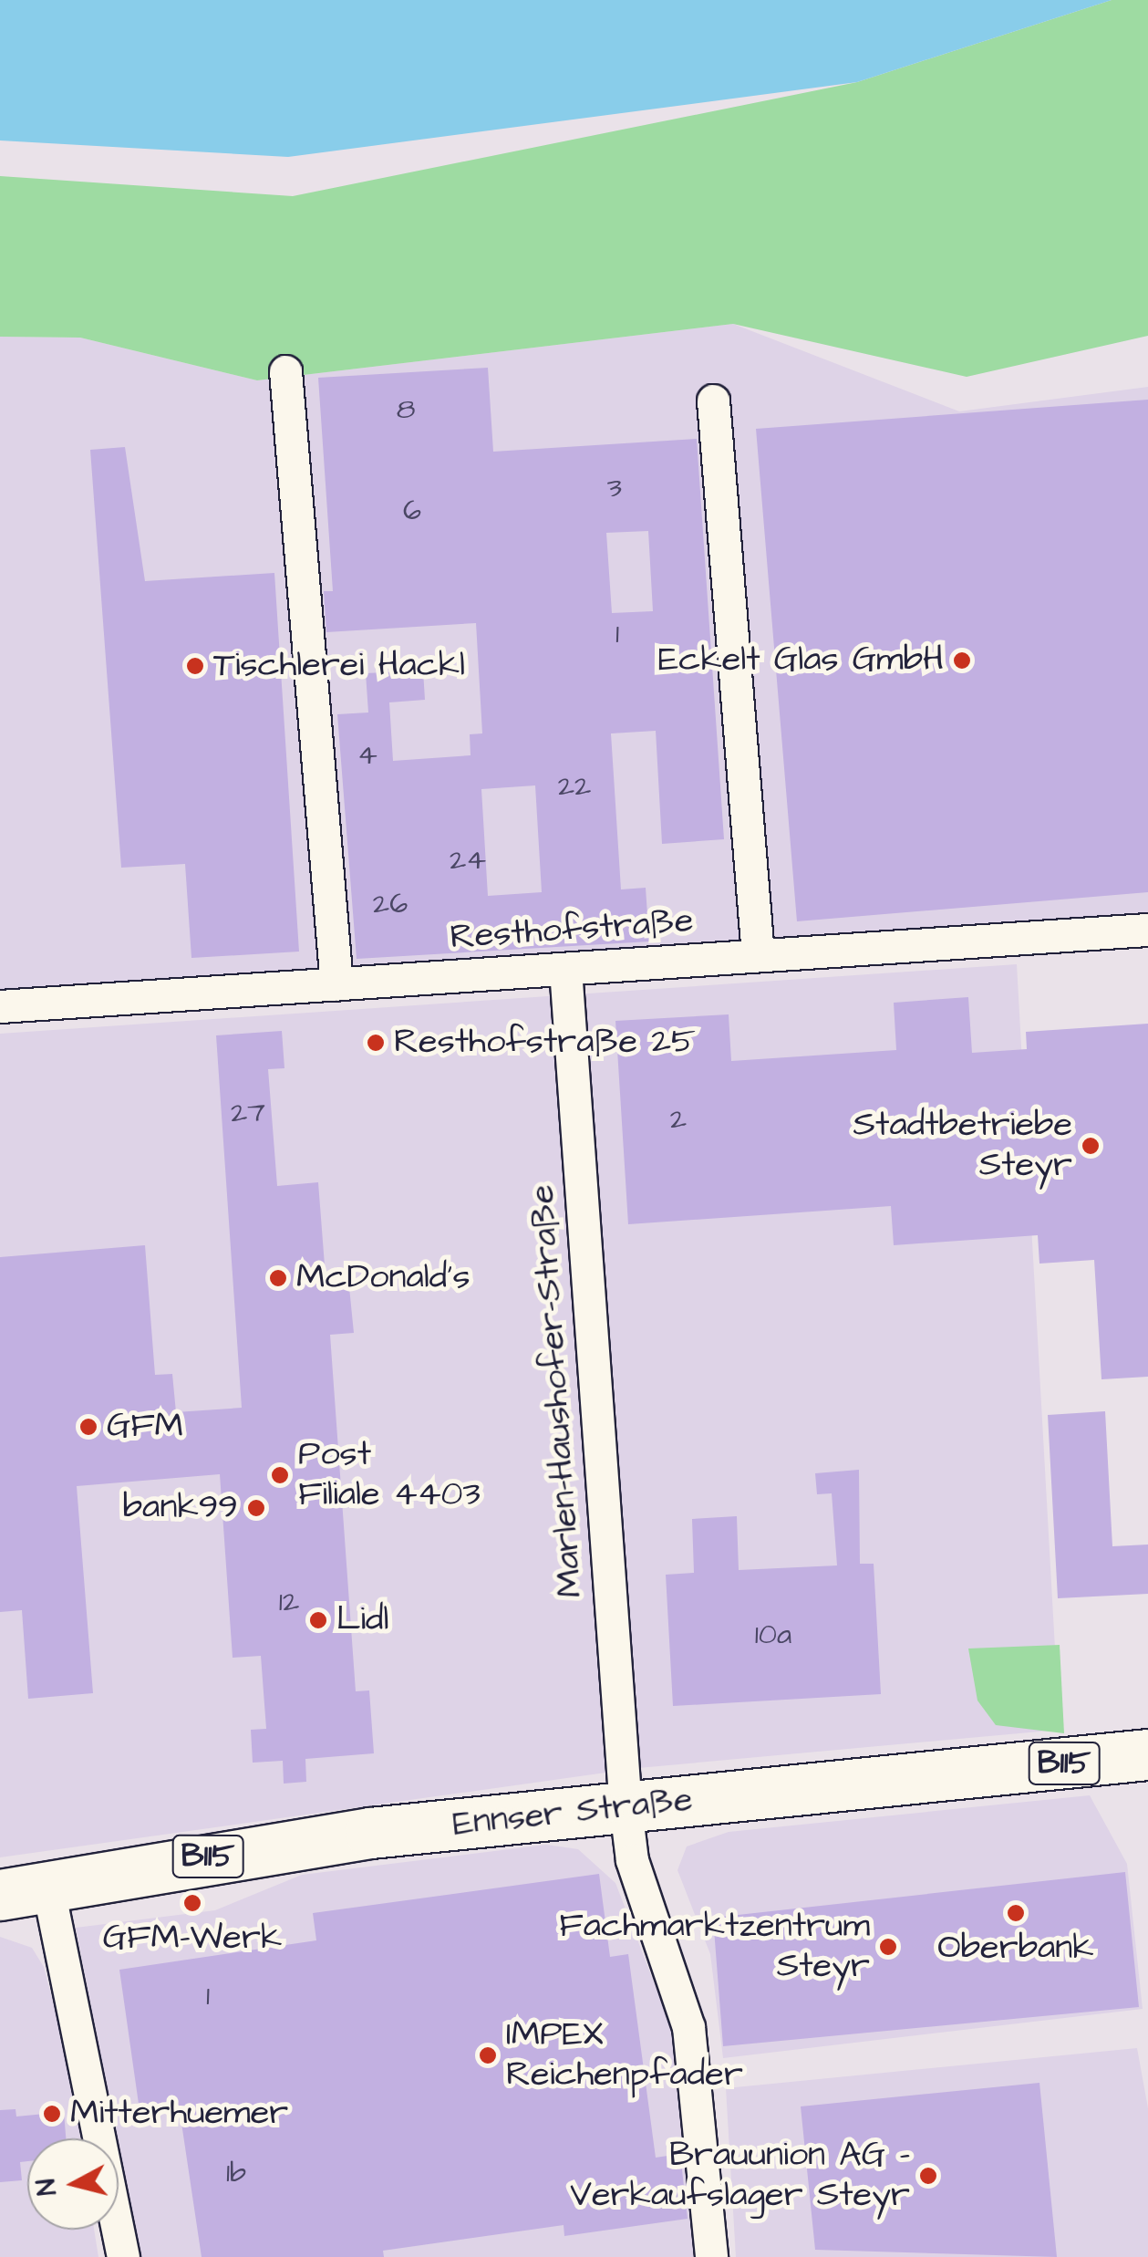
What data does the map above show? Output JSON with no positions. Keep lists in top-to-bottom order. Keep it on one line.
{"streets":{"main road":["B115","Ennser Straße"],"street":["Resthofstraße","Marlen-Haushofer-Straße"]},"crossings":[["Resthofstraße","Marlen-Haushofer-Straße"],["Marlen-Haushofer-Straße","Ennser Straße"]],"places":["Eckelt Glas GmbH","Tischlerei Hackl","Resthofstraße 25","Stadtbetriebe Steyr","McDonald's","GFM","Post Filiale 4403","bank99","Lidl","GFM-Werk","Oberbank","Fachmarktzentrum Steyr","IMPEX Reichenpfader","Mitterhuemer","Brauunion AG - Verkaufslager Steyr"],"house_numbers":["8","3","6","1","4","22","24","26","27","2","12","10a","1","1b"],"north":"left"}
